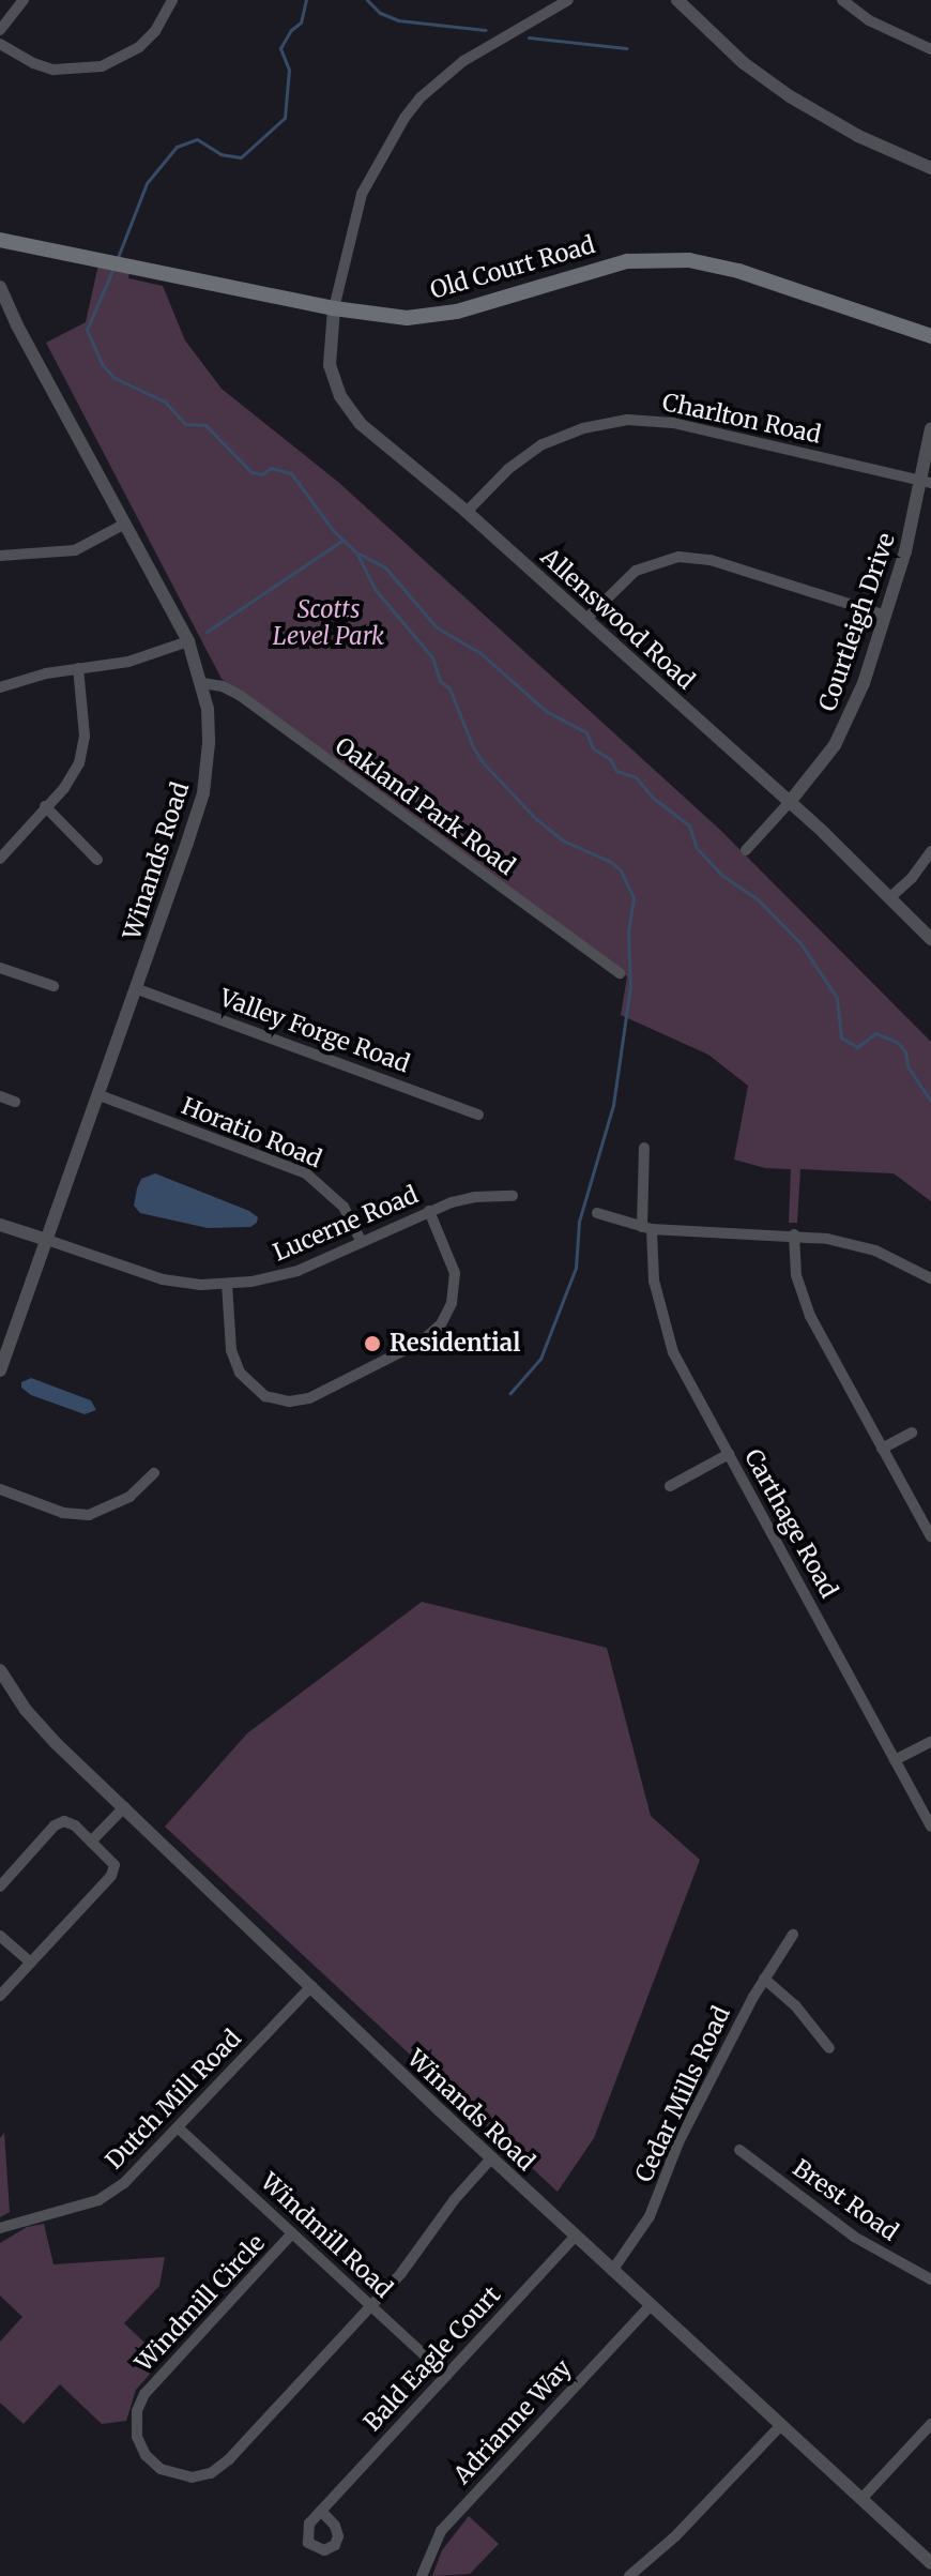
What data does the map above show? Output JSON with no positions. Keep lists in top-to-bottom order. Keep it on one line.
{"streets":{"main road":["Old Court Road"],"street":["Charlton Road","Allenswood Road","Courtleigh Drive","Oakland Park Road","Winands Road","Valley Forge Road","Horatio Road","Lucerne Road","Carthage Road","Cedar Mills Road","Dutch Mill Road","Brest Road","Windmill Road","Windmill Circle","Bald Eagle Court","Adrianne Way"]},"crossings":[["Old Court Road","Allenswood Road"],["Charlton Road","Allenswood Road"],["Charlton Road","Courtleigh Drive"],["Allenswood Road","Courtleigh Drive"],["Oakland Park Road","Winands Road"],["Winands Road","Valley Forge Road"],["Winands Road","Horatio Road"],["Winands Road","Lucerne Road"],["Winands Road","Cedar Mills Road"],["Winands Road","Dutch Mill Road"],["Winands Road","Windmill Circle"],["Winands Road","Bald Eagle Court"],["Winands Road","Adrianne Way"],["Horatio Road","Lucerne Road"],["Dutch Mill Road","Windmill Road"],["Windmill Road","Windmill Circle"],["Windmill Road","Bald Eagle Court"]],"parks":["Scotts Level Park"],"places":["Residential"]}
